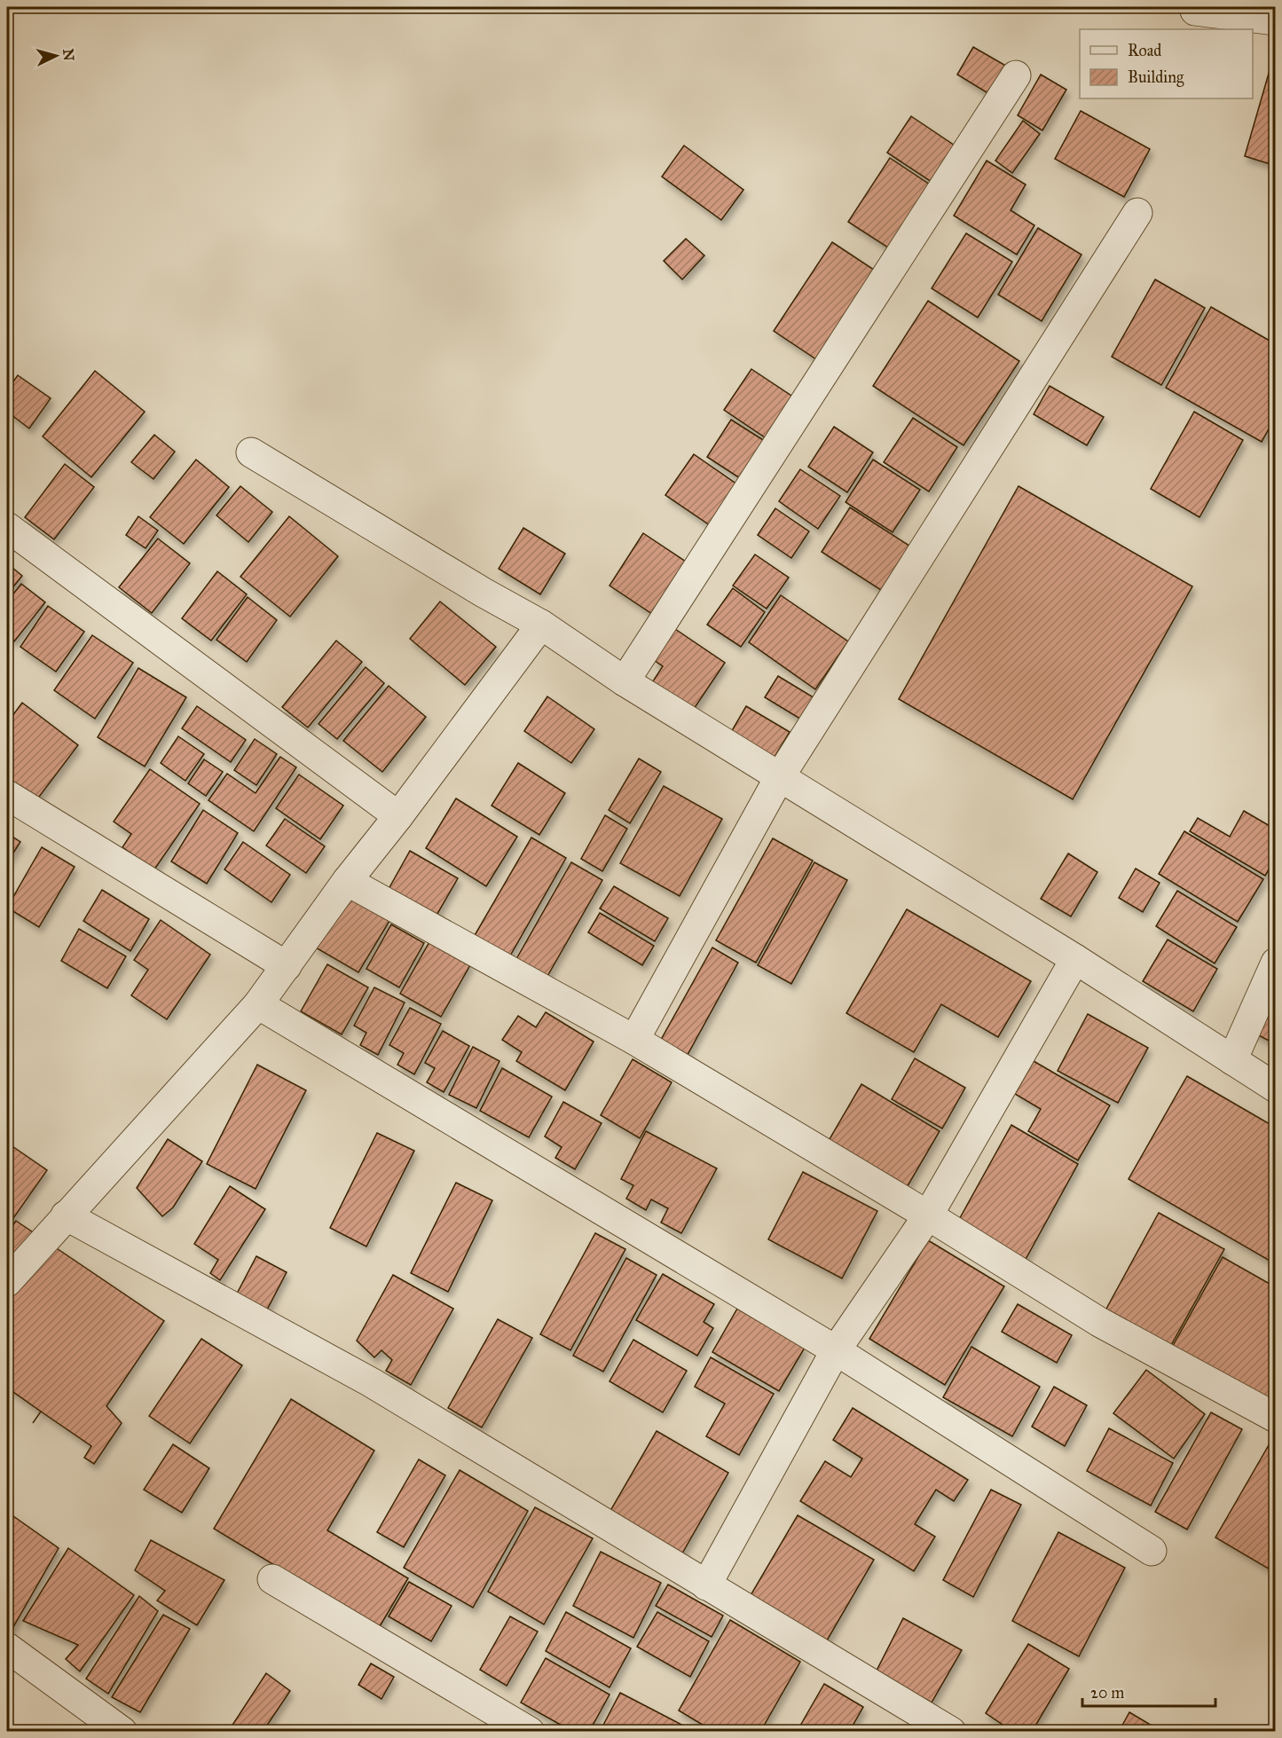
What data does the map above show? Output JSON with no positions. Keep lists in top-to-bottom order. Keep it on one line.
{"legend":["Road","Building"],"scale_bar":"20 m","north":"right"}
